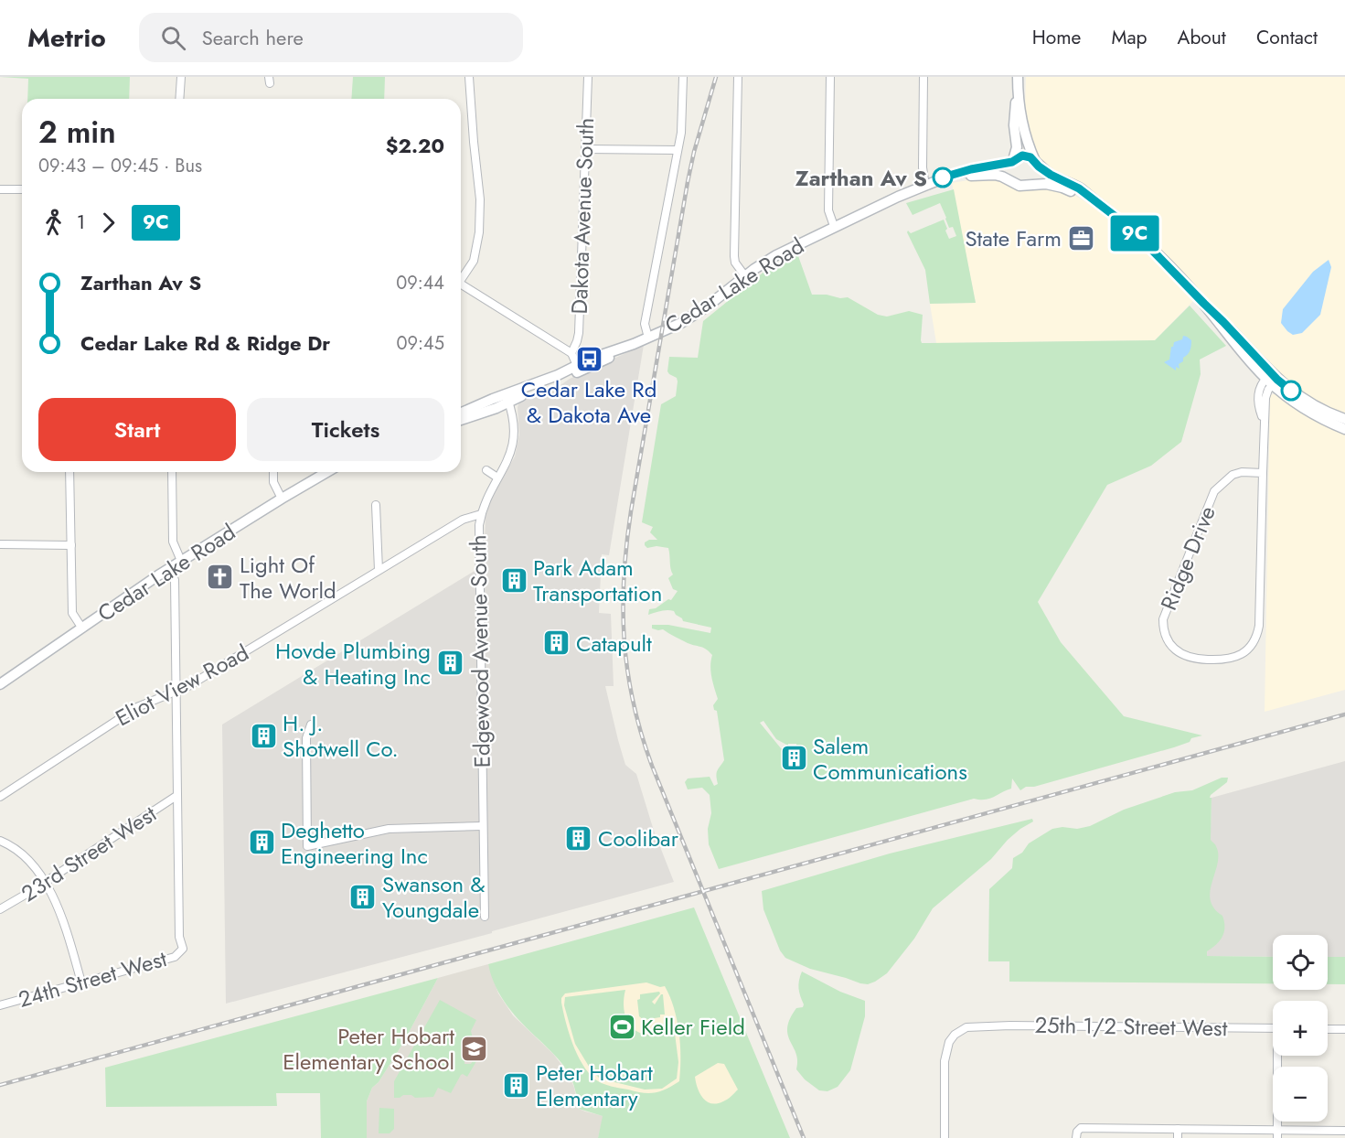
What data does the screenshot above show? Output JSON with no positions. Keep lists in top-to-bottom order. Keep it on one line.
{"streets":{"street":["Dakota Avenue South","Cedar Lake Road","Ridge Drive","Edgewood Avenue South","Eliot View Road","23rd Street West","24th Street West","25th 1/2 Street West"]},"crossings":[["Cedar Lake Road","Ridge Drive"],["Cedar Lake Road","Edgewood Avenue South"],["Edgewood Avenue South","Eliot View Road"],["23rd Street West","24th Street West"]],"places":{"other":["Zarthan Av S"],"office":["State Farm"],"bus stop":["Cedar Lake Rd & Dakota Ave"],"church":["Light Of The World"],"building":["Park Adam Transportation","Catapult","Hovde Plumbing & Heating Inc","H. J. Shotwell Co.","Salem Communications","Coolibar","Deghetto Engineering Inc","Swanson & Youngdale","Peter Hobart Elementary"],"sports":["Keller Field"],"school or university":["Peter Hobart Elementary School"]},"lines":["bus line 9C"],"page":{"header":"Metrio","search":"Search here","nav":["Home","Map","About","Contact"],"on_map":"9C","heading":["2 min","09:43 – 09:45 · Bus","$2.20"],"legs":["1","9C"],"list":[{"name":"Zarthan Av S","value":"09:44"},{"name":"Cedar Lake Rd & Ridge Dr","value":"09:45"}],"buttons":["Start","Tickets"],"map_buttons":["+","−"]}}
